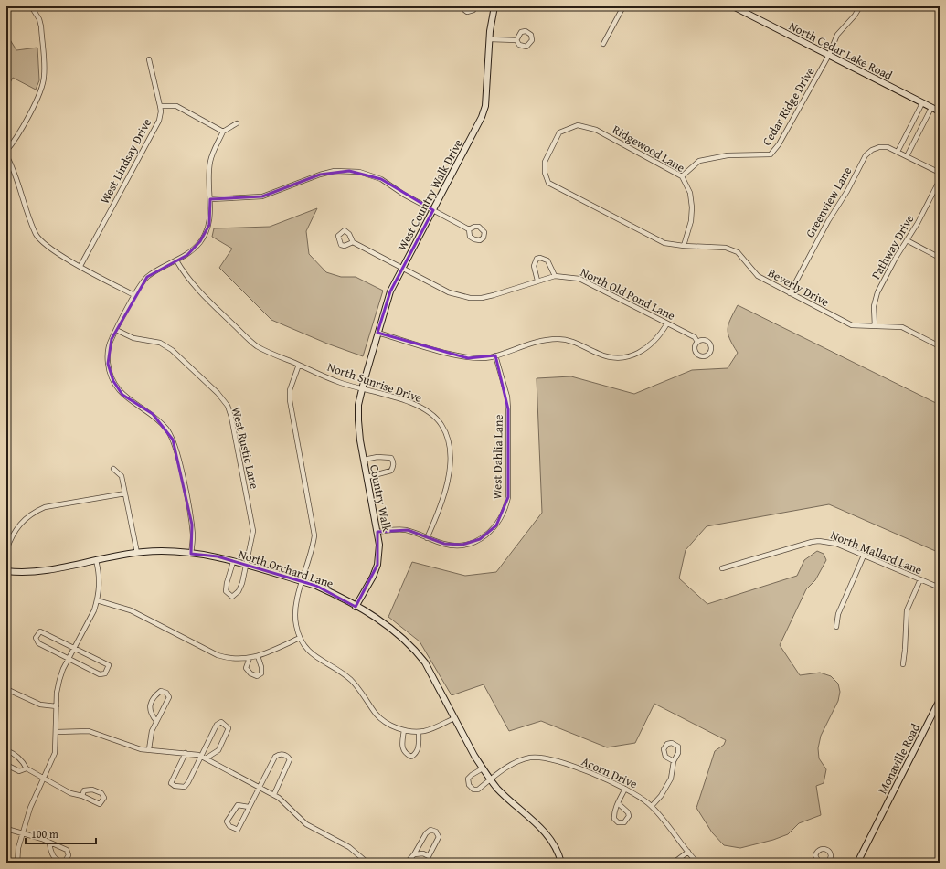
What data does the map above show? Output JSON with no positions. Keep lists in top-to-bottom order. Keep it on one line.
{"streets":{"street":["North Cedar Lake Road","Cedar Ridge Drive","Ridgewood Lane","West Lindsay Drive","West Country Walk Drive","Greenview Lane","Pathway Drive","Beverly Drive","North Old Pond Lane","North Sunrise Drive","West Rustic Lane","West Dahlia Lane","Country Walk","North Mallard Lane","North Orchard Lane","Monaville Road","Acorn Drive"]},"crossings":[["North Cedar Lake Road","Cedar Ridge Drive"],["Cedar Ridge Drive","Ridgewood Lane"],["Ridgewood Lane","Beverly Drive"],["West Country Walk Drive","North Old Pond Lane"],["West Country Walk Drive","North Sunrise Drive"],["West Country Walk Drive","Country Walk"],["Greenview Lane","Beverly Drive"],["Pathway Drive","Beverly Drive"],["North Sunrise Drive","West Dahlia Lane"],["North Sunrise Drive","Country Walk"],["West Rustic Lane","North Orchard Lane"],["West Dahlia Lane","Country Walk"],["Country Walk","North Orchard Lane"],["North Orchard Lane","Acorn Drive"]],"scale_bar":"100 m"}
